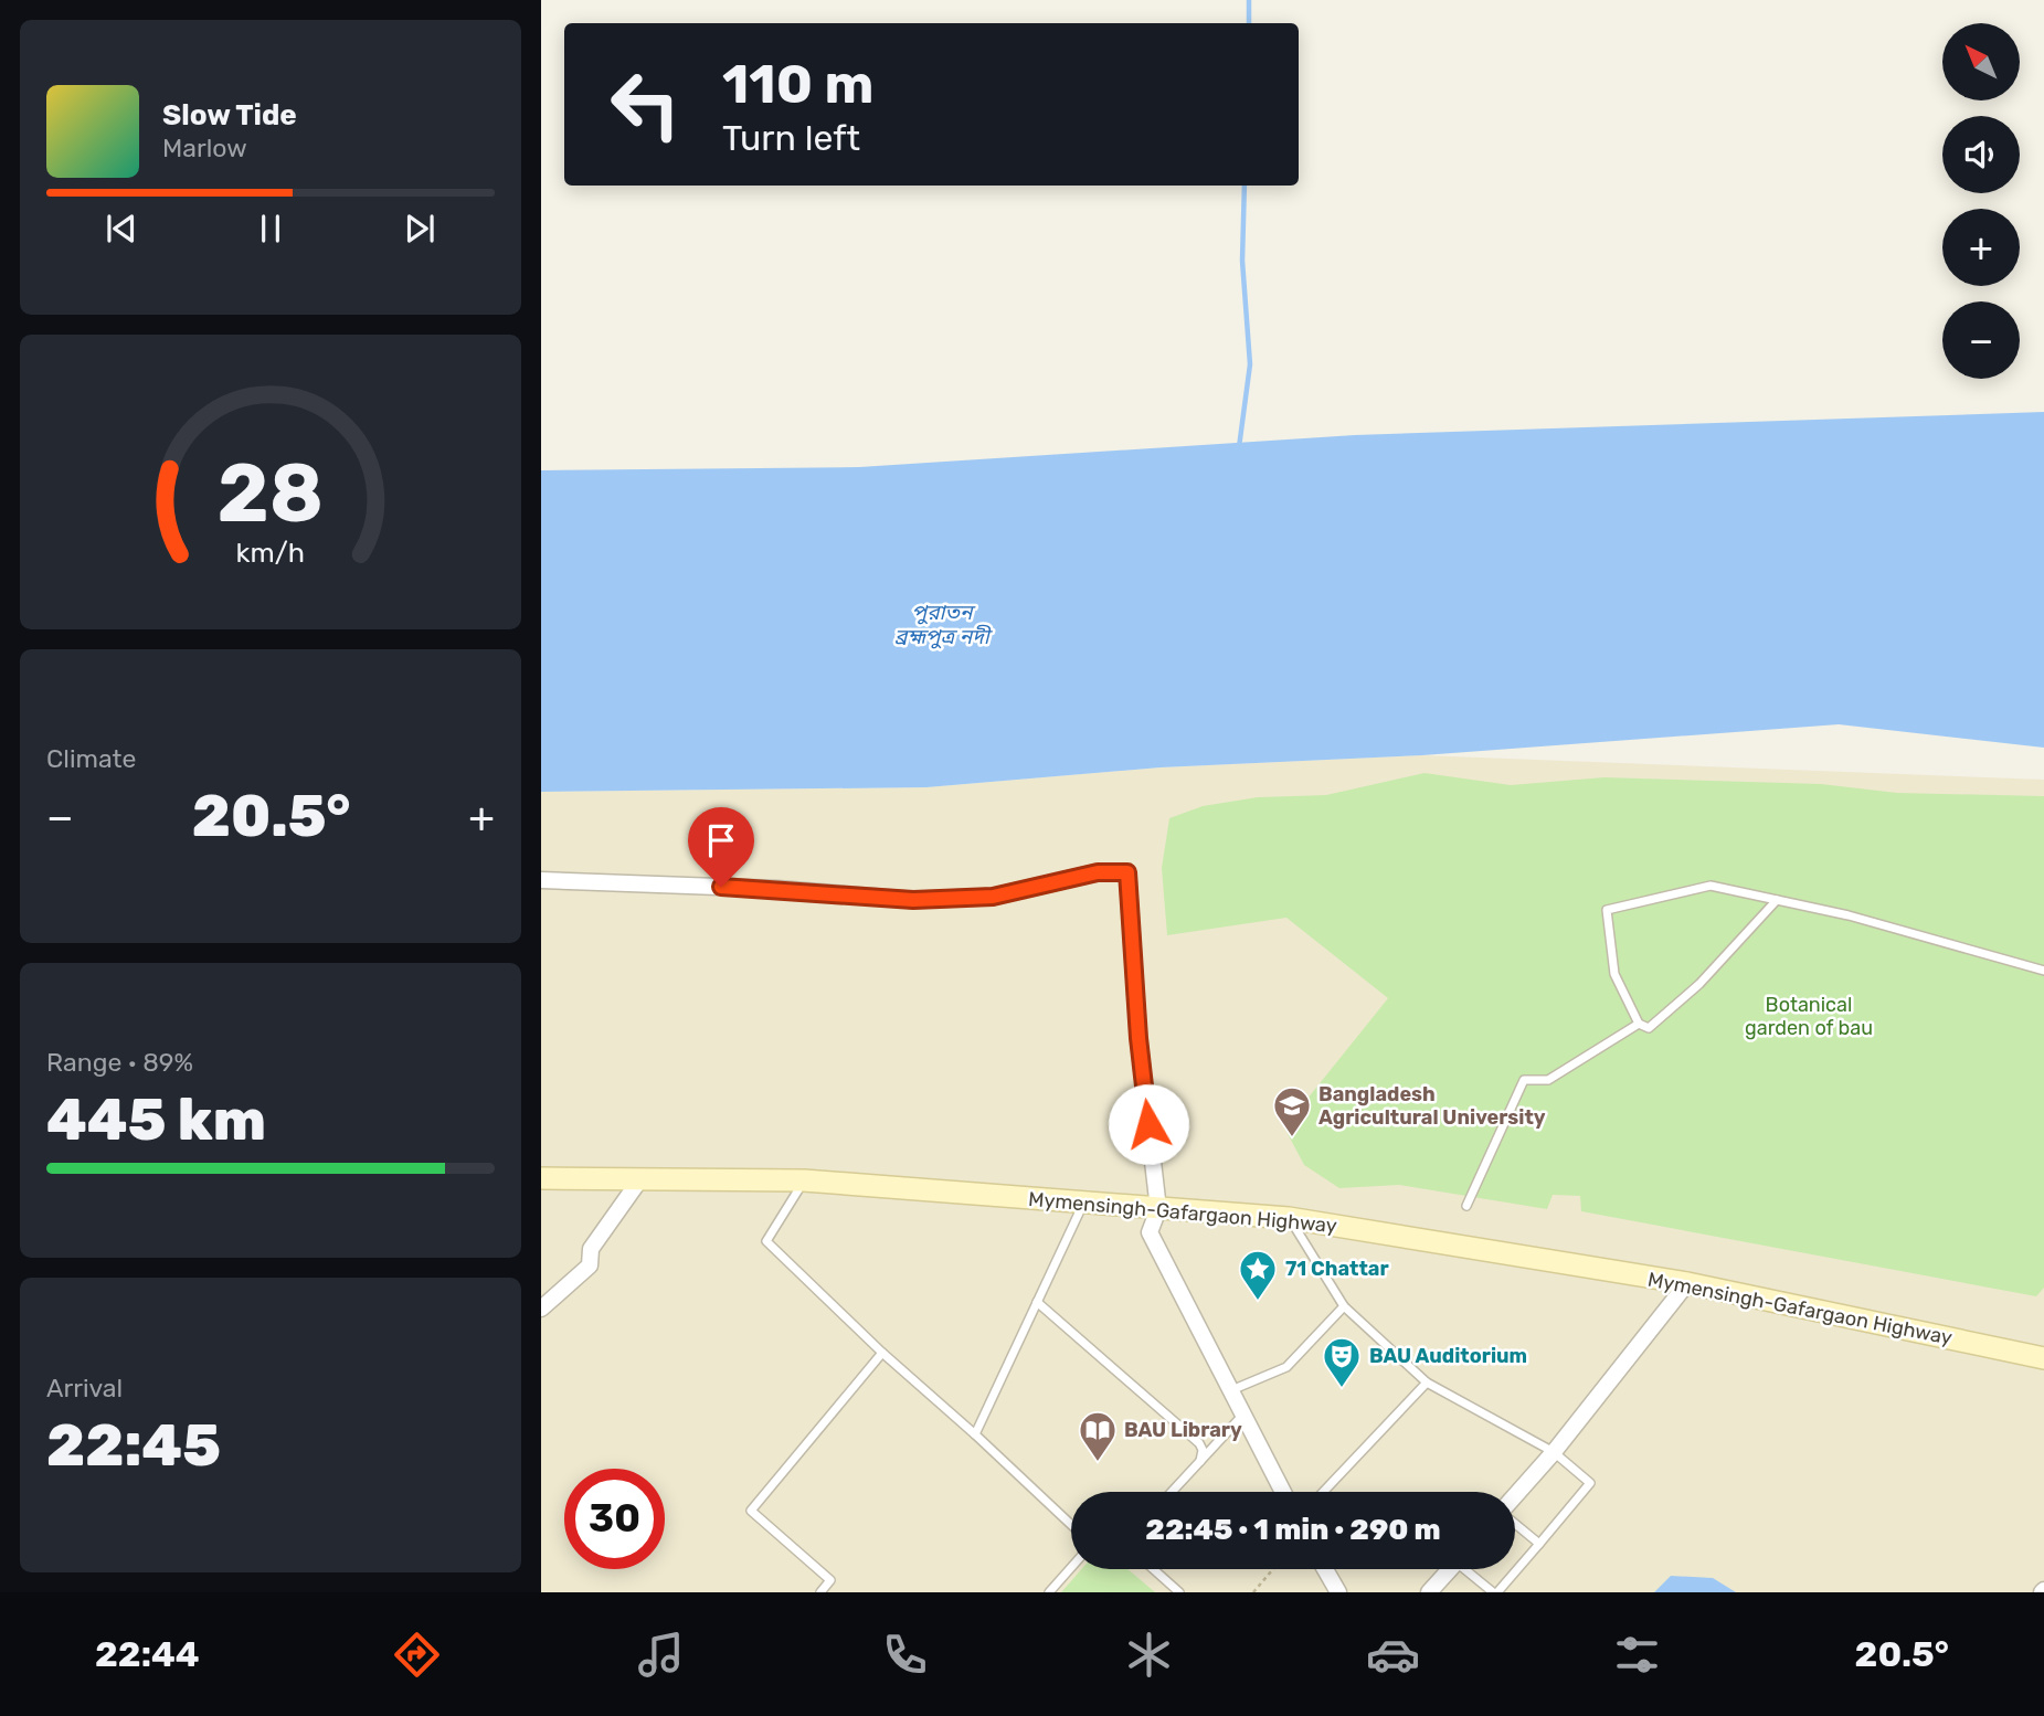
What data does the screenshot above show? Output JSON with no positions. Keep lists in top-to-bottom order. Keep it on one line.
{"streets":{"main road":["Mymensingh-Gafargaon Highway"]},"water":["পুরাতন ব্রহ্মপুত্র নদী"],"parks":["Botanical garden of bau"],"places":{"school or university":["Bangladesh Agricultural University"],"place":["71 Chattar"],"theatre":["BAU Auditorium"],"library":["BAU Library"]},"north":"top left","page":{"map_buttons":["+","−"],"turn":["110 m","Turn left"],"song":["Slow Tide","Marlow"],"tile":["Climate",["Range · 89%","445 km"],["Arrival","22:45"]],"heat":["−","20.5°","+"],"limit":"30","trip":"22:45 · 1 min · 290 m","tabs":["22:44","20.5°"],"gauge":["28","km/h"]}}
